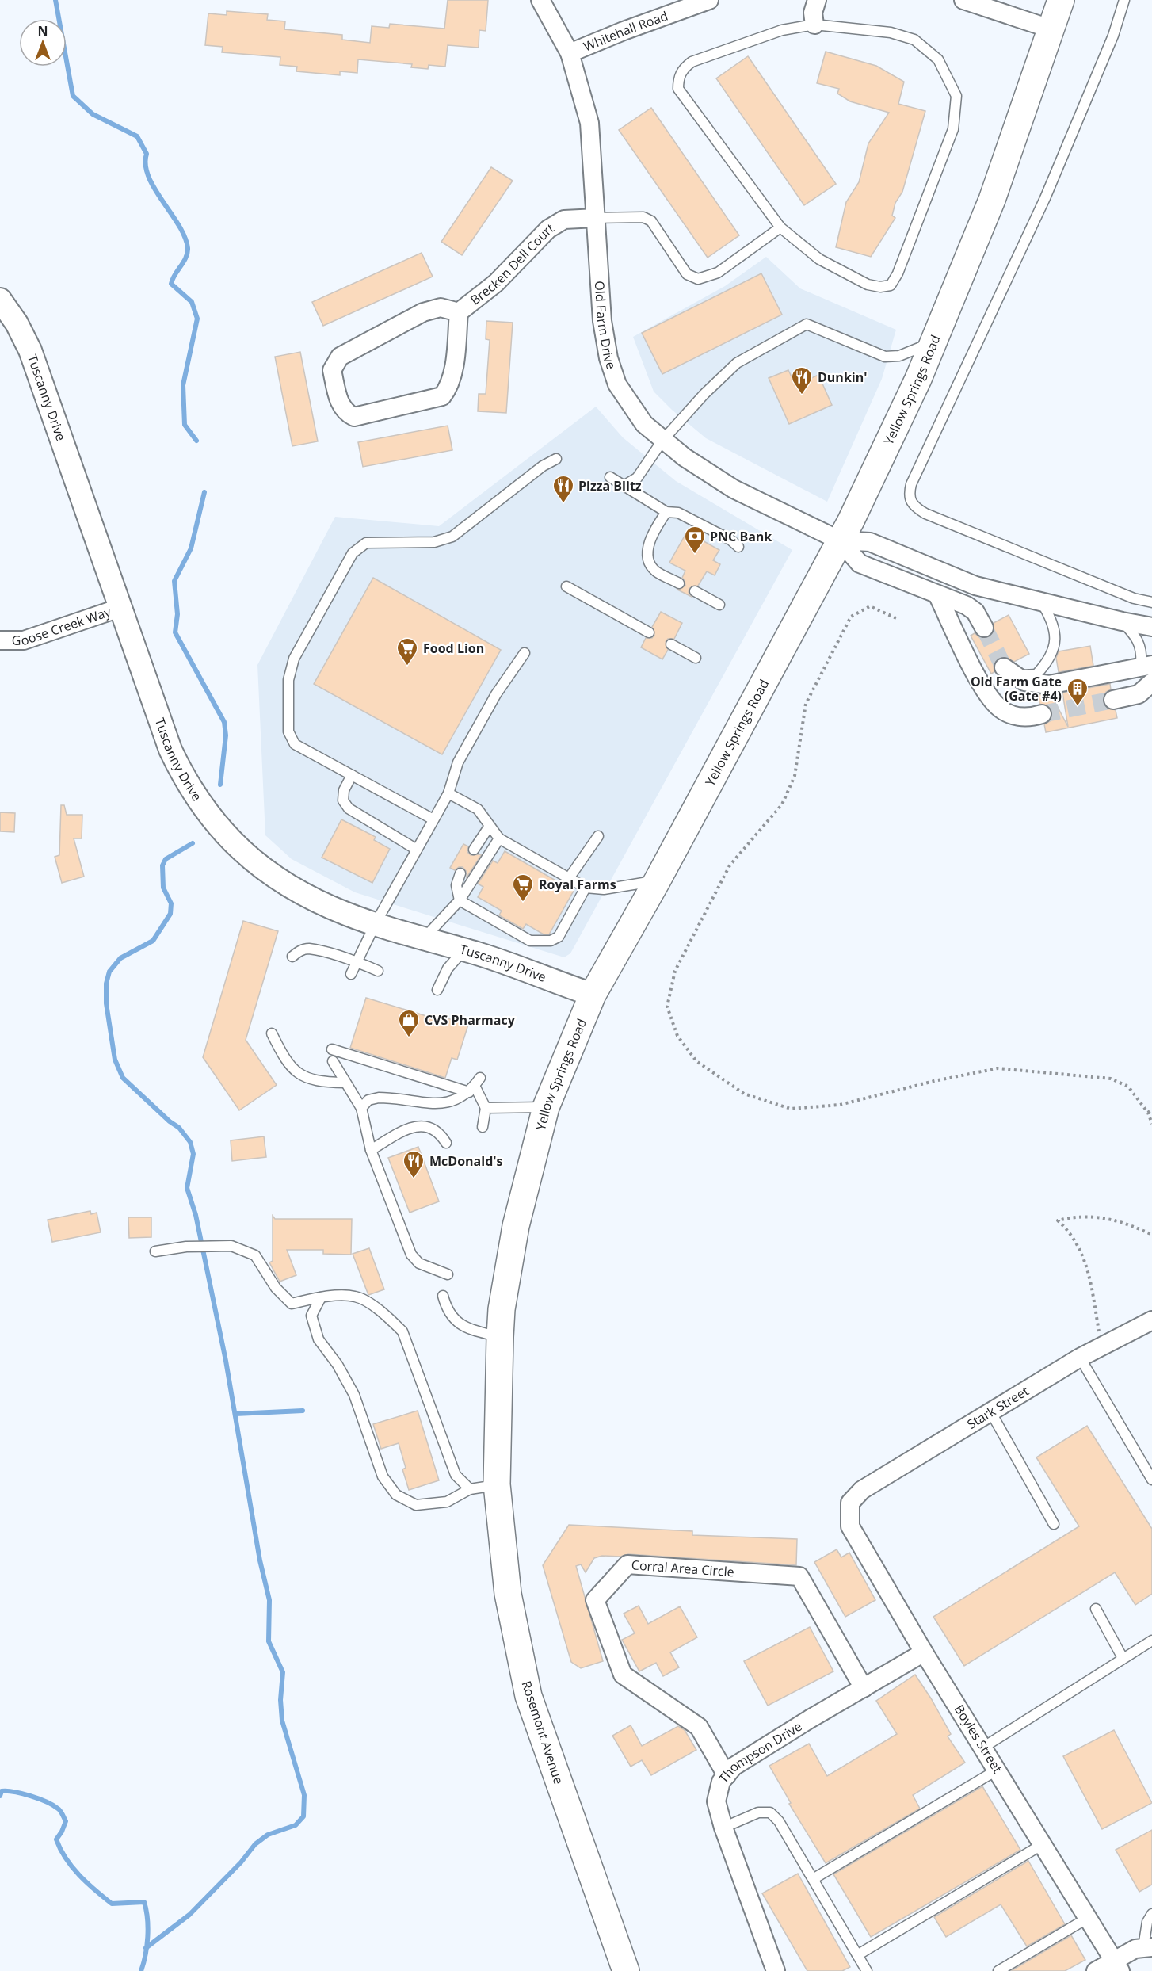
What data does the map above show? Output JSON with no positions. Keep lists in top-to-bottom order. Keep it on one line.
{"streets":{"main road":["Yellow Springs Road","Rosemont Avenue"],"street":["Whitehall Road","Brecken Dell Court","Old Farm Drive","Tuscanny Drive","Goose Creek Way","Stark Street","Corral Area Circle","Boyles Street","Thompson Drive"]},"crossings":[["Whitehall Road","Old Farm Drive"],["Brecken Dell Court","Old Farm Drive"],["Old Farm Drive","Yellow Springs Road"],["Yellow Springs Road","Tuscanny Drive"],["Yellow Springs Road","Rosemont Avenue"],["Tuscanny Drive","Goose Creek Way"],["Stark Street","Boyles Street"],["Corral Area Circle","Thompson Drive"],["Boyles Street","Thompson Drive"]],"places":{"restaurant":["Dunkin'","Pizza Blitz","McDonald's"],"bank":["PNC Bank"],"supermarket":["Food Lion","Royal Farms"],"building":["Old Farm Gate (Gate #4)"],"shop":["CVS Pharmacy"]},"north":"top"}
